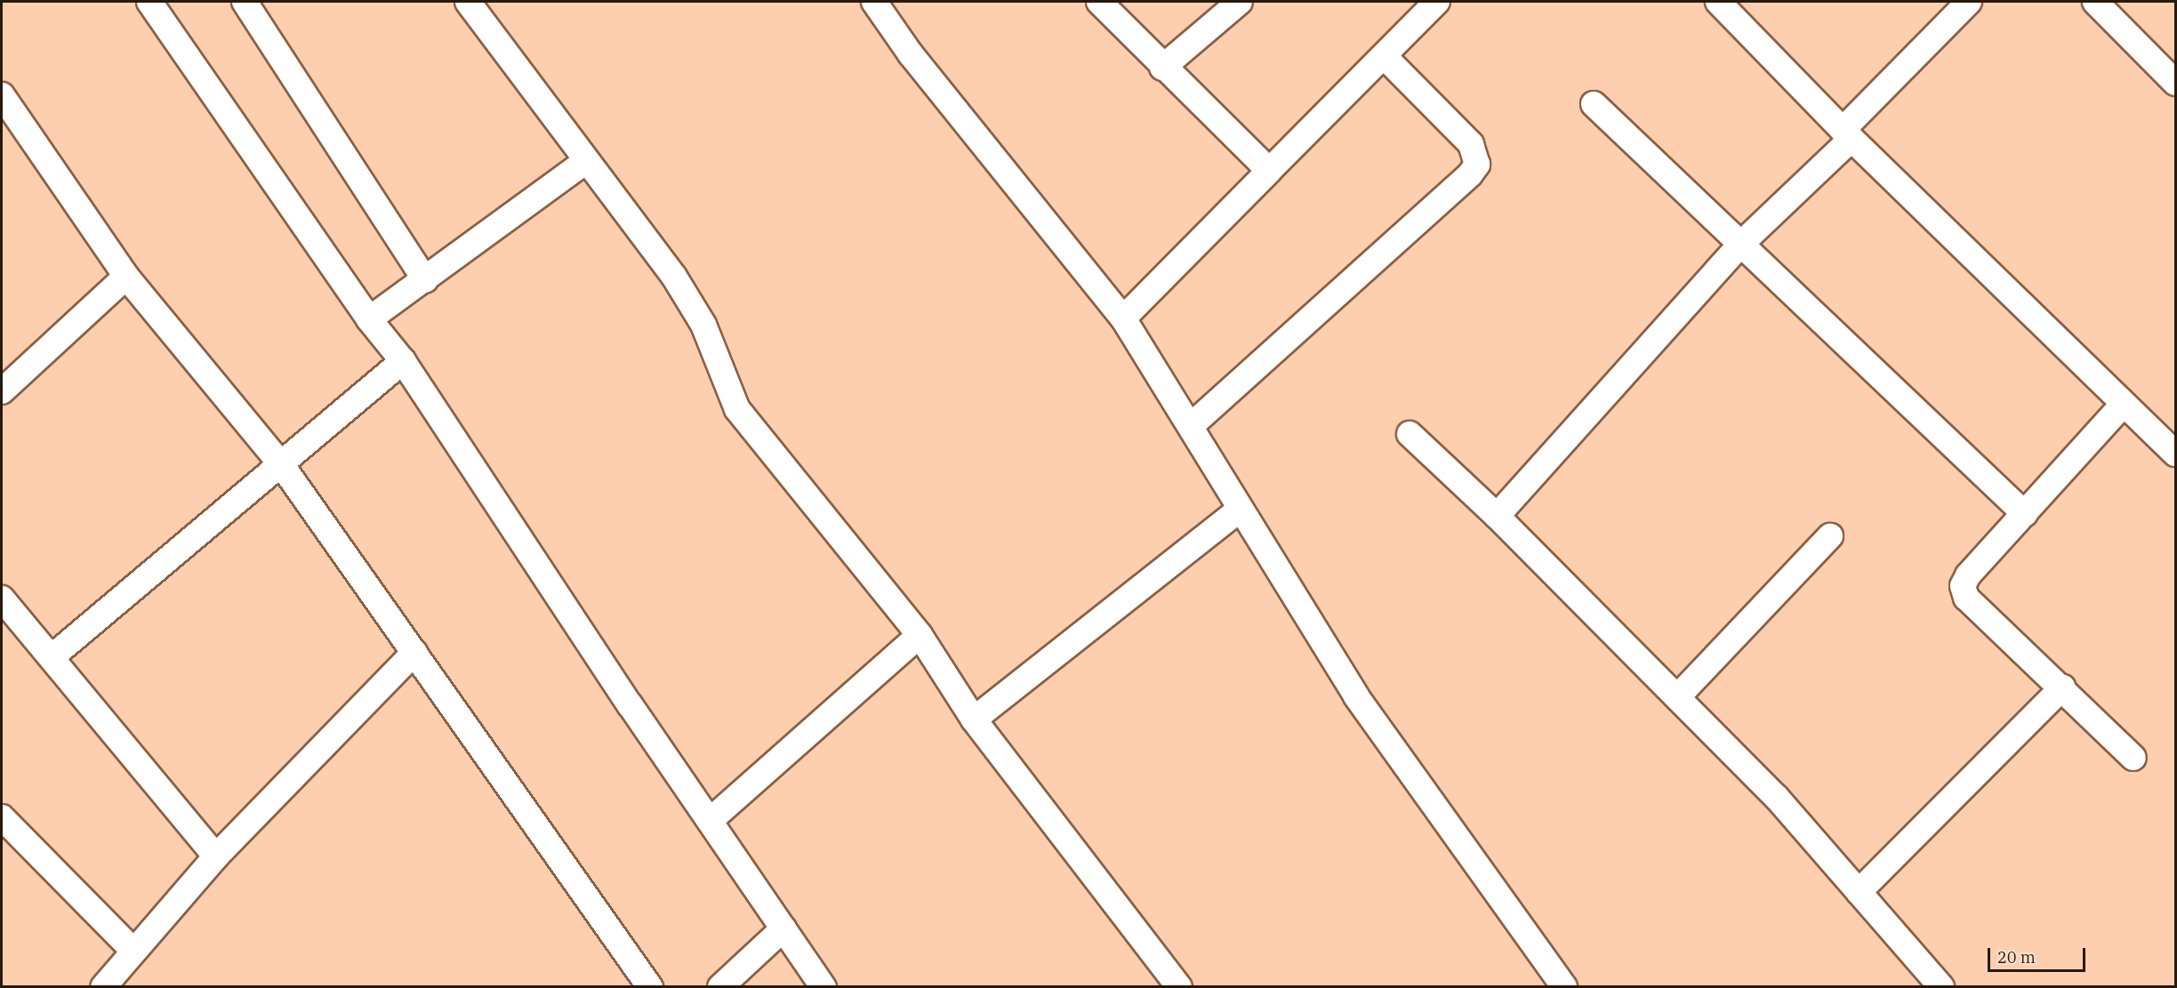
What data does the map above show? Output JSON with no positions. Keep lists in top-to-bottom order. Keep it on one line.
{"scale_bar":"20 m"}
